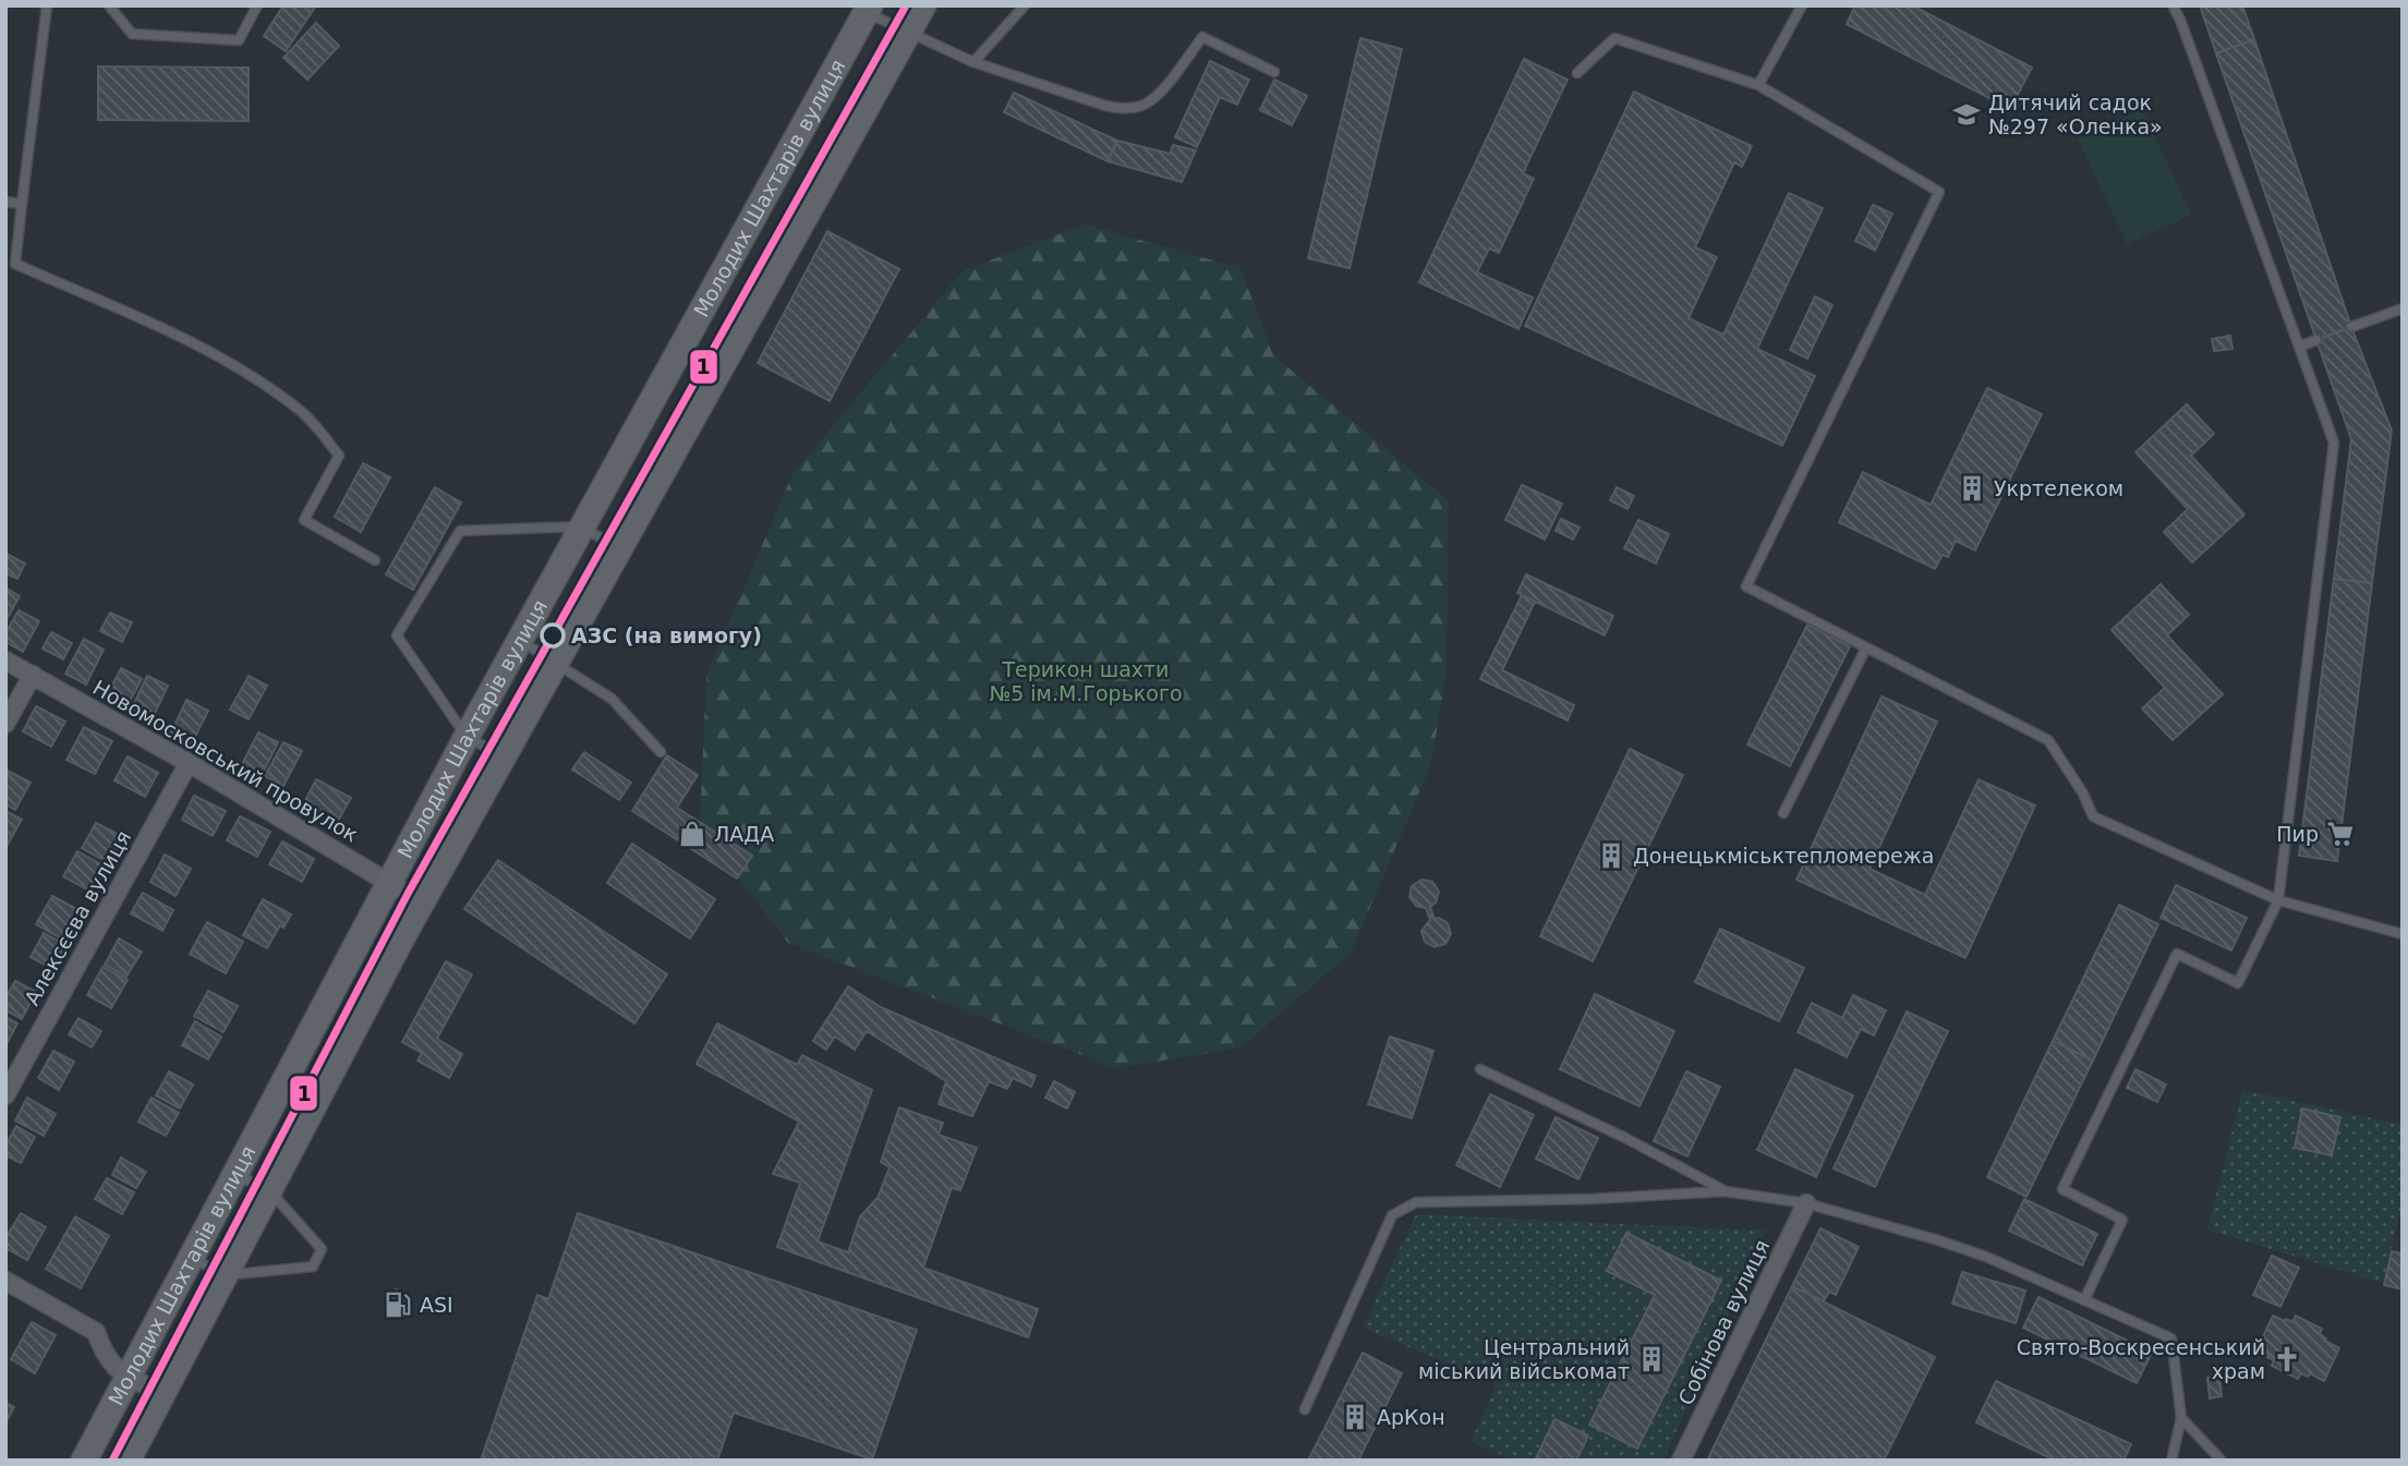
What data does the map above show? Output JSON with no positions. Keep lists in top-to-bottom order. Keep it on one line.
{"streets":{"main road":["Молодих Шахтарів вулиця"],"street":["Новомосковський провулок","Алексєєва вулиця","Собінова вулиця"]},"crossings":[["Молодих Шахтарів вулиця","Новомосковський провулок"],["Новомосковський провулок","Алексєєва вулиця"]],"parks":["Терикон шахти №5 ім.М.Горького"],"places":{"school or university":["Дитячий садок №297 «Оленка»"],"building":["Укртелеком","Донецькміськтепломережа","Центральний міський військомат","АрКон"],"other":["АЗС (на вимогу)"],"shop":["ЛАДА"],"supermarket":["Пир"],"fuel station":["ASI"],"church":["Свято-Воскресенський храм"]},"lines":["transit line 1"]}
